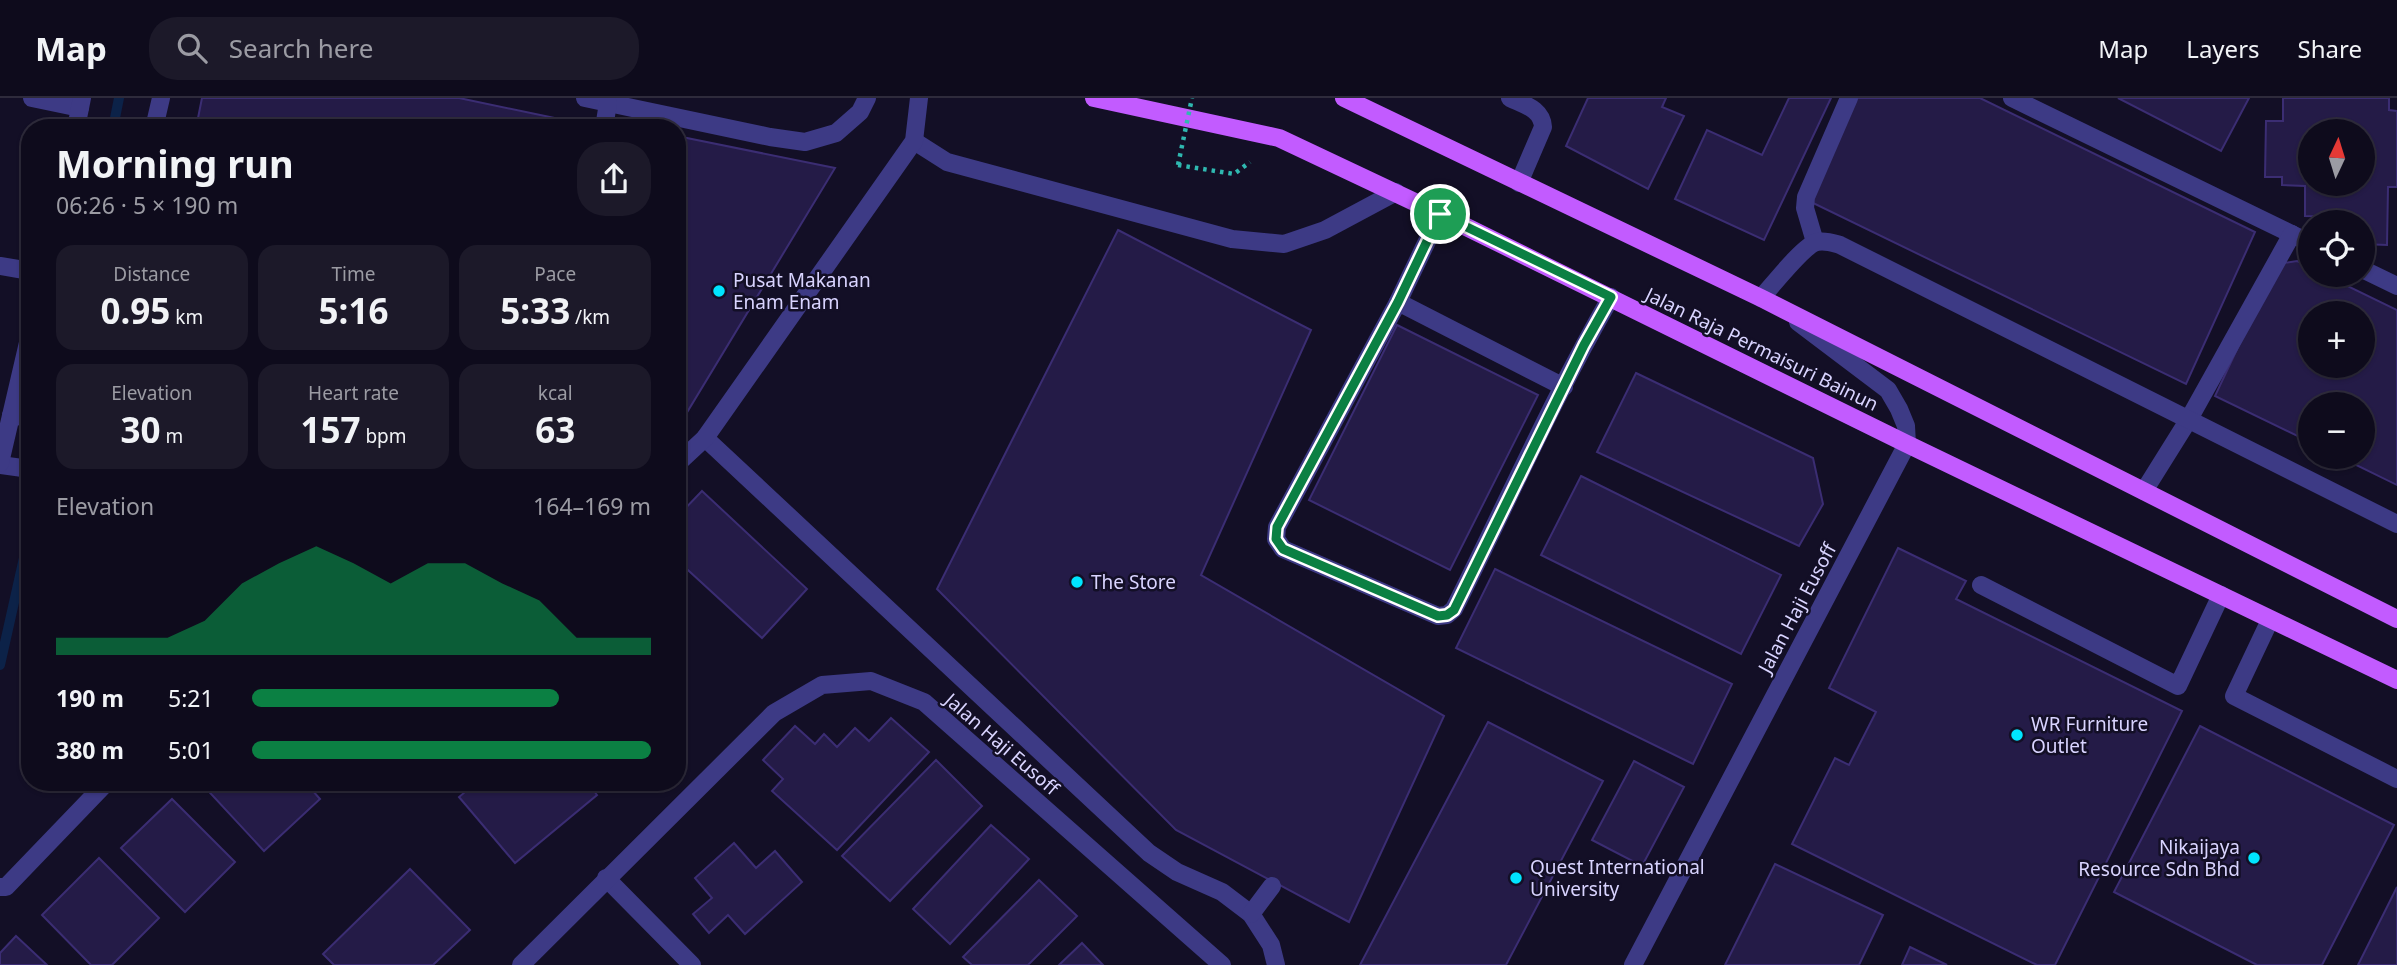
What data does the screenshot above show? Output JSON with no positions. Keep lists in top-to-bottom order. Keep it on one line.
{"streets":{"main road":["Jalan Raja Permaisuri Bainun"],"street":["Jalan Haji Eusoff"]},"crossings":[["Jalan Raja Permaisuri Bainun","Jalan Haji Eusoff"]],"places":["Pusat Makanan Enam Enam","The Store","WR Furniture Outlet","Nikaijaya Resource Sdn Bhd","Quest International University"],"north":"top","page":{"header":"Map","search":"Search here","nav":["Map","Layers","Share"],"map_buttons":["+","−"],"heading":["Morning run","06:26 · 5 × 190 m"],"stats":[["Distance","0.95 km"],["Time","5:16"],["Pace","5:33 /km"],["Elevation","30 m"],["Heart rate","157 bpm"],["kcal","63"]],"chart":["Elevation","164–169 m"],"list":[{"name":"190 m","note":"5:21"},{"name":"380 m","note":"5:01"}]}}
